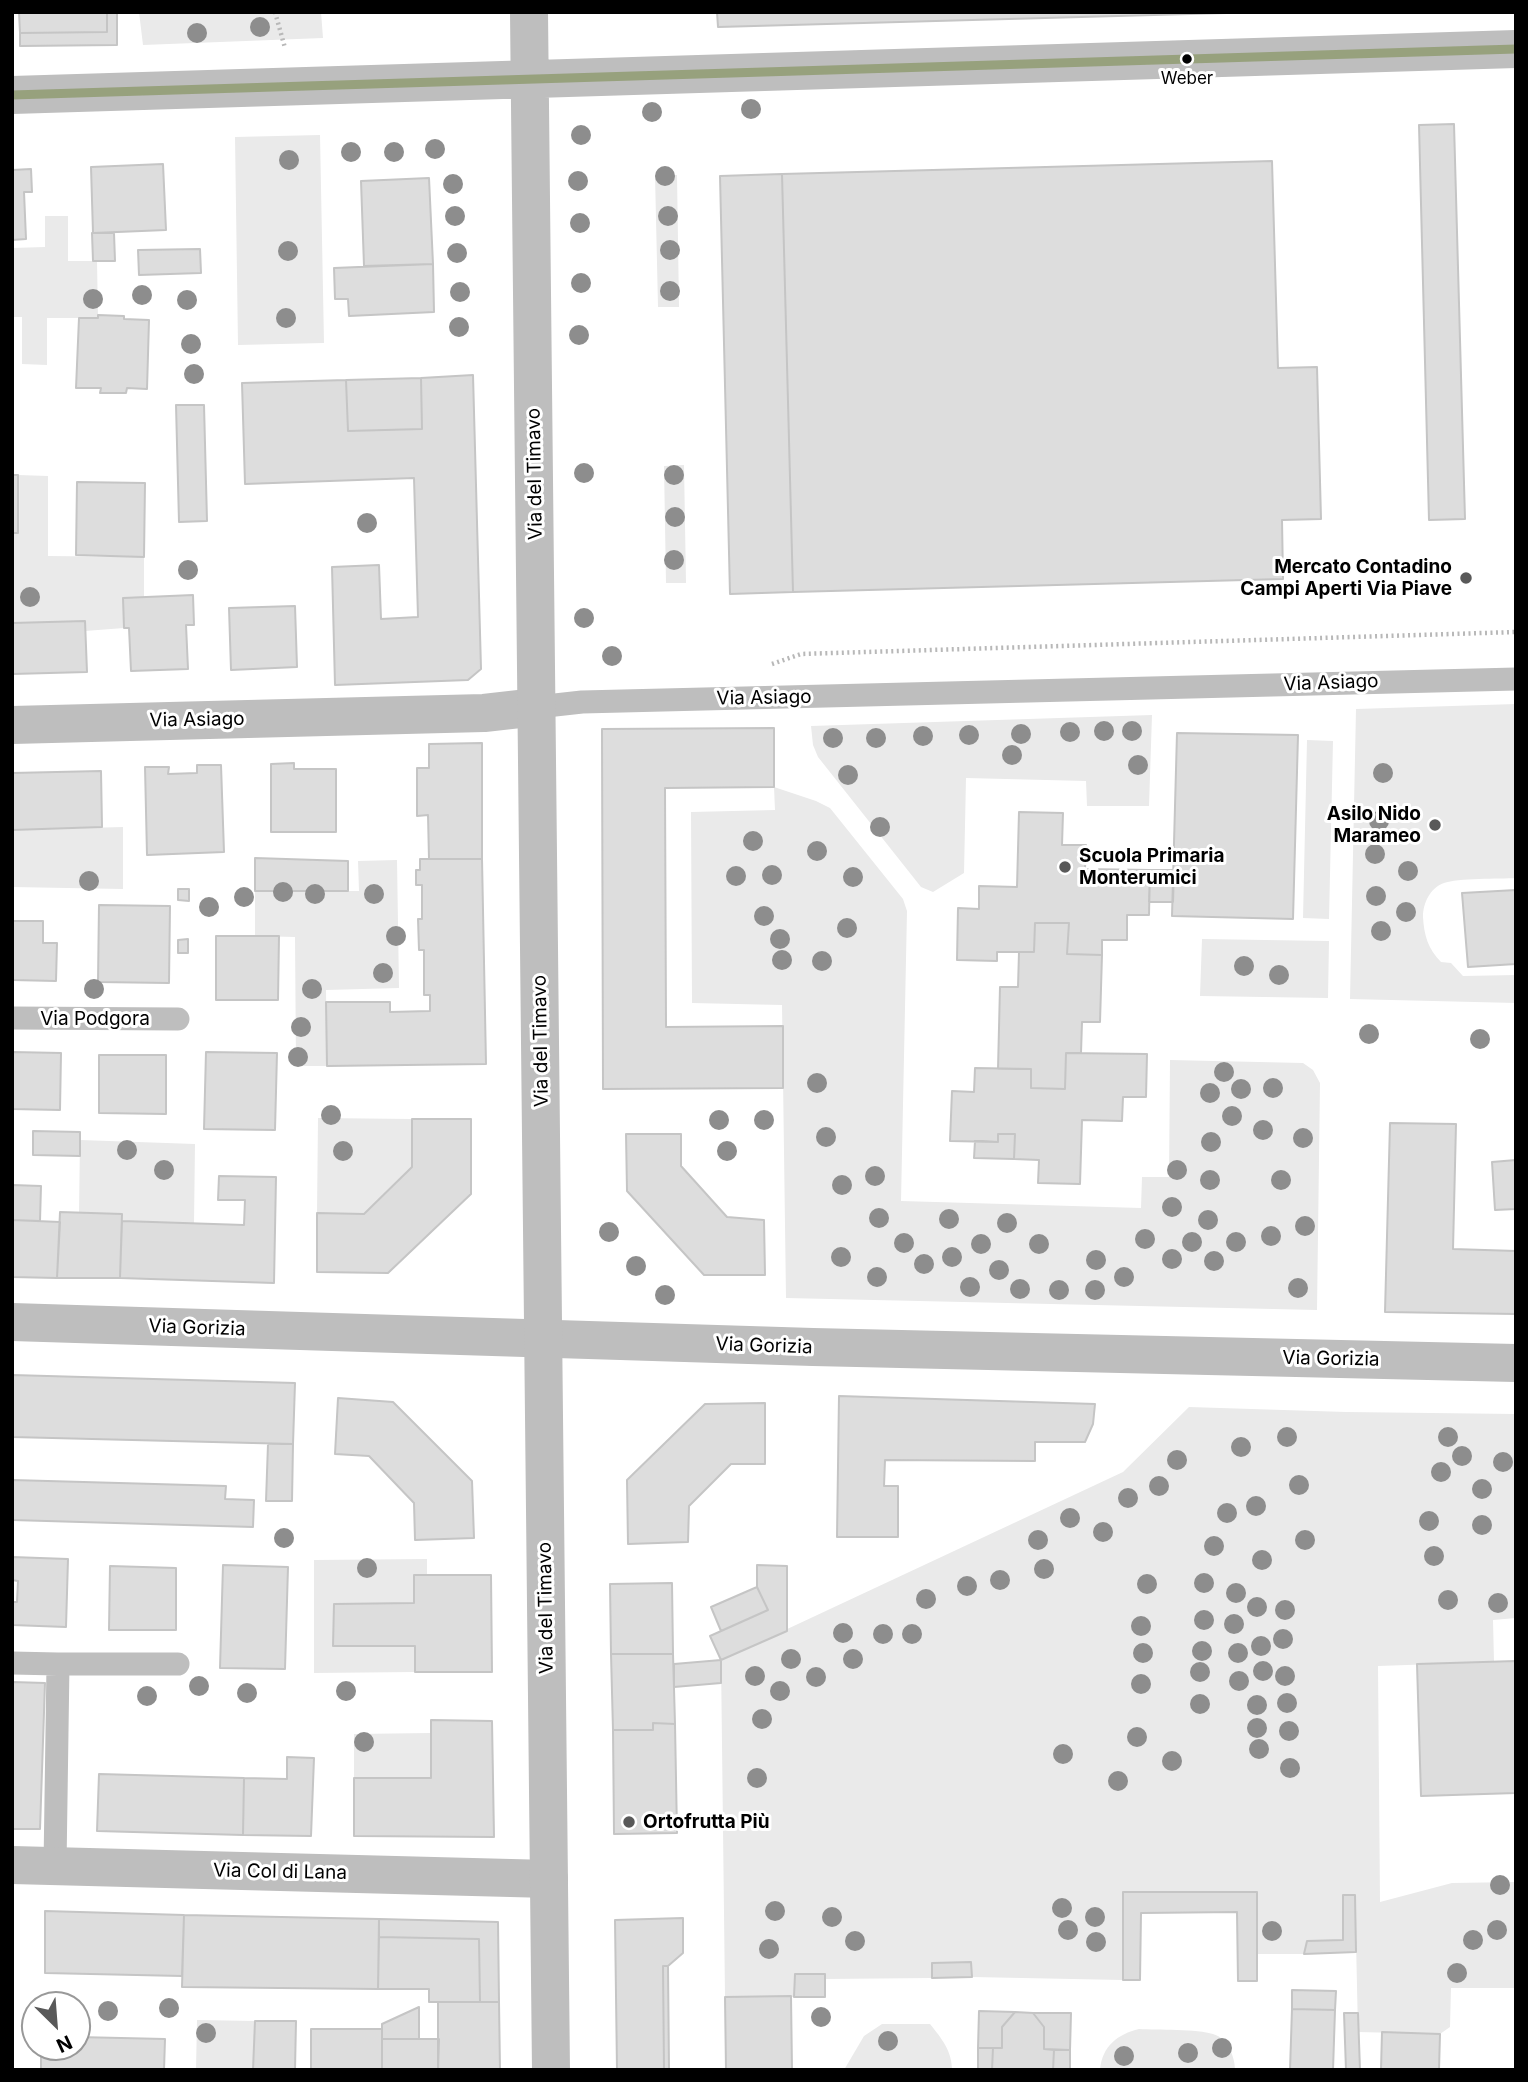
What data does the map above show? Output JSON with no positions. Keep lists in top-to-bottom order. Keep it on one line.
{"streets":{"street":["Via del Timavo","Via Asiago","Via Gorizia","Via Col di Lana"],"lane":["Via Podgora"]},"crossings":[["Via del Timavo","Via Asiago"],["Via del Timavo","Via Gorizia"],["Via del Timavo","Via Col di Lana"]],"places":["Weber","Mercato Contadino Campi Aperti Via Piave","Asilo Nido Marameo","Scuola Primaria Monterumici","Ortofrutta Più"],"north":"bottom right"}
